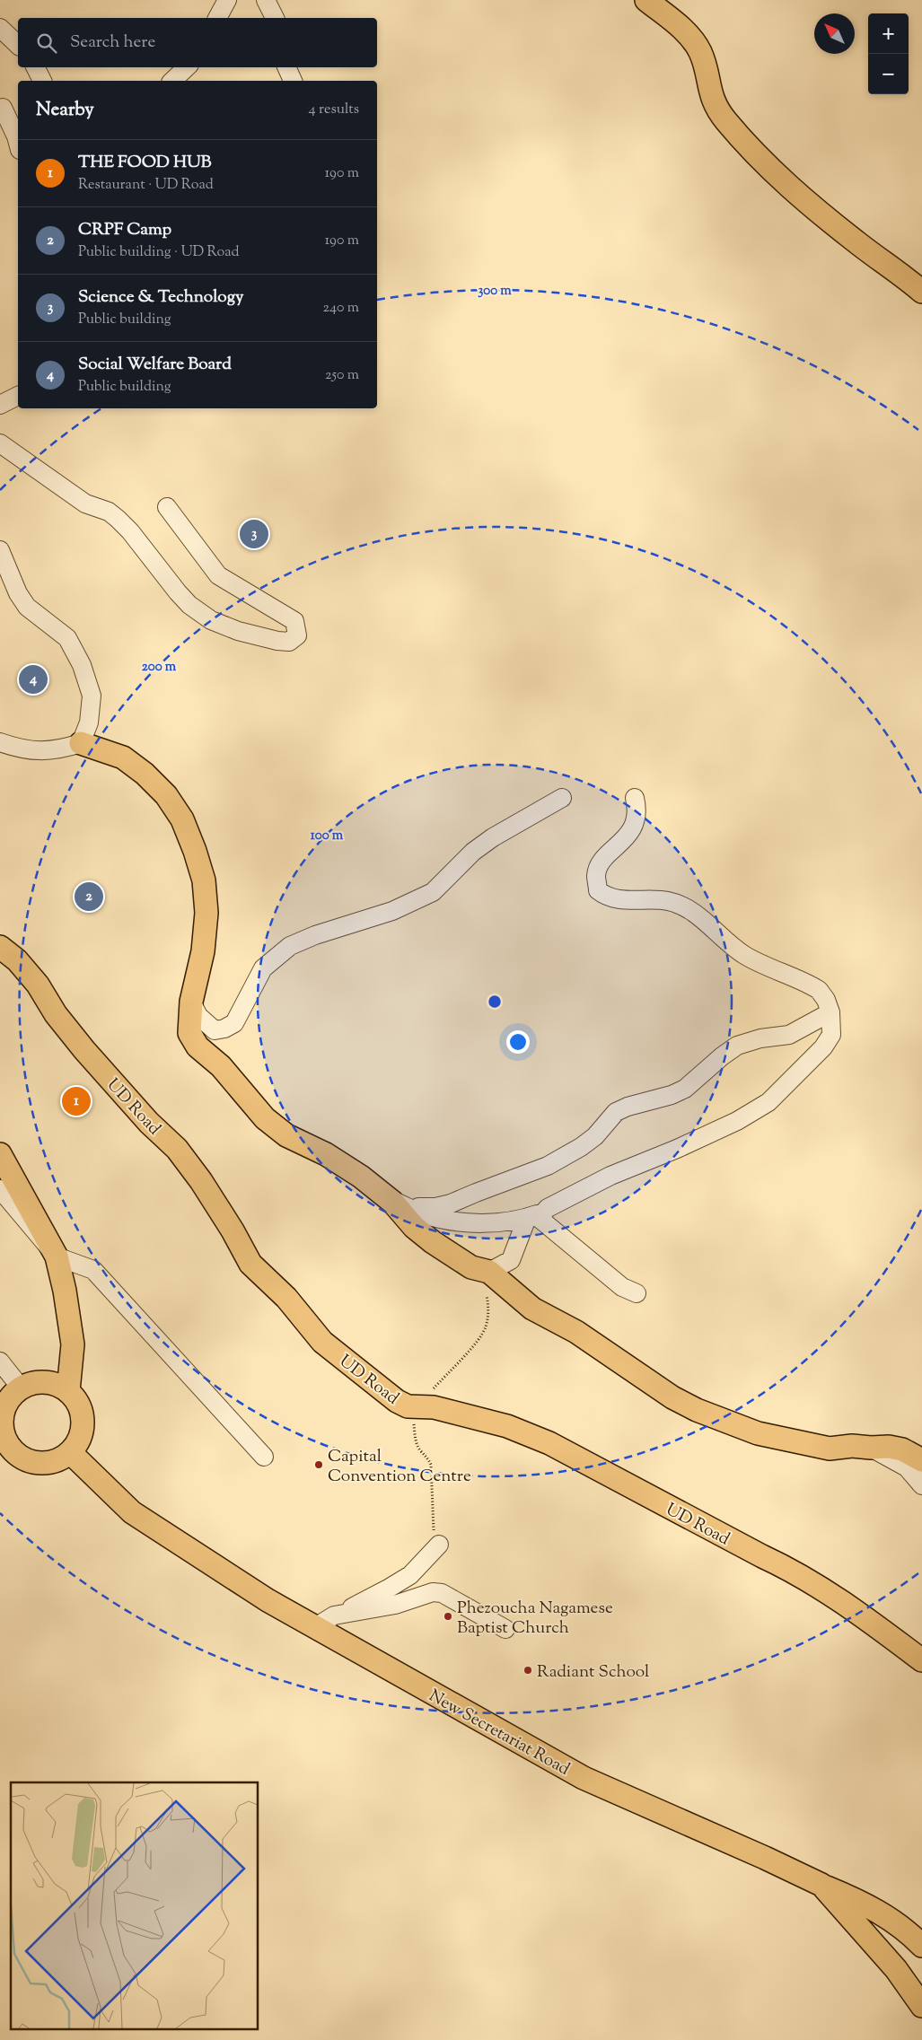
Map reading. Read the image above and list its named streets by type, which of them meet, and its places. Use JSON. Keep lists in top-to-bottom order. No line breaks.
{"streets":{"main road":["UD Road","New Secretariat Road"]},"places":["Capital Convention Centre","Phezoucha Nagamese Baptist Church","Radiant School"],"north":"top left","page":{"map_buttons":["+","−"],"search":"Search here","heading":["Nearby","4 results"],"list":[{"mark":"1","name":"THE FOOD HUB","note":"Restaurant · UD Road","value":"190 m"},{"mark":"2","name":"CRPF Camp","note":"Public building · UD Road","value":"190 m"},{"mark":"3","name":"Science & Technology","note":"Public building","value":"240 m"},{"mark":"4","name":"Social Welfare Board","note":"Public building","value":"250 m"}],"pins":["3","4","2","1"]},"rings":["300 m","200 m","100 m"]}
